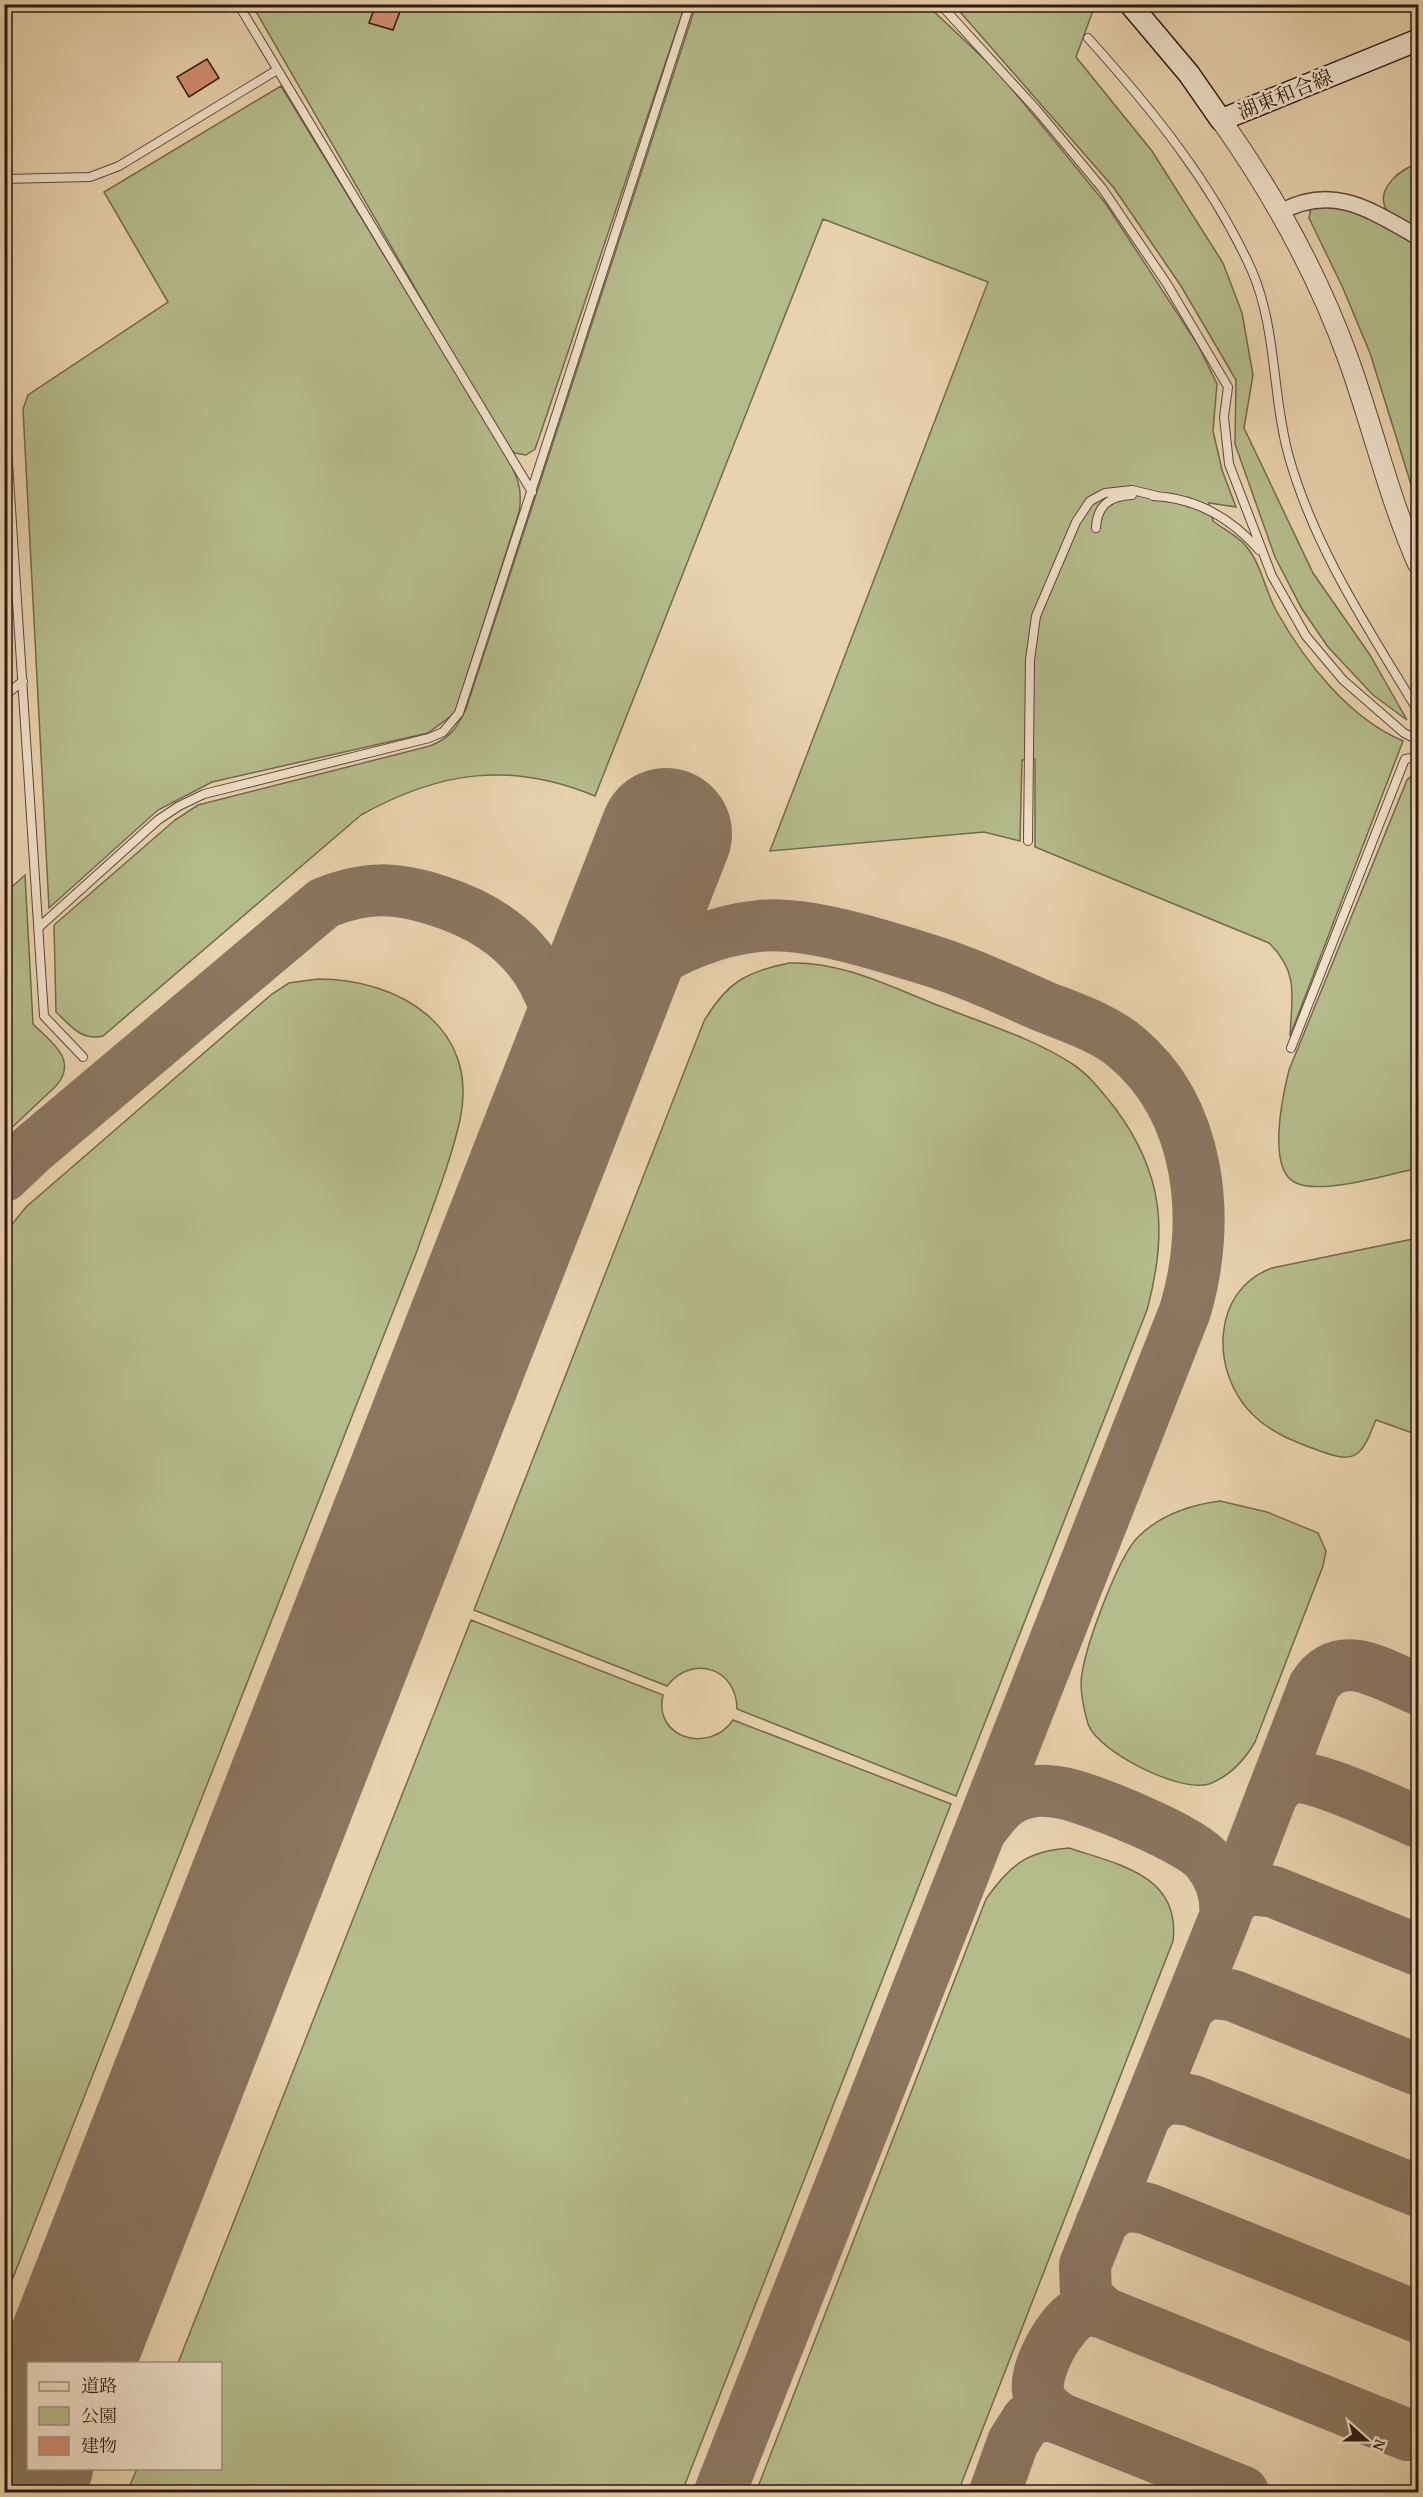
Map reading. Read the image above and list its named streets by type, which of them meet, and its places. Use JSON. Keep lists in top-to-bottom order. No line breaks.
{"streets":{"main road":["湖東和合線"]},"legend":["道路","公園","建物"],"north":"right"}
